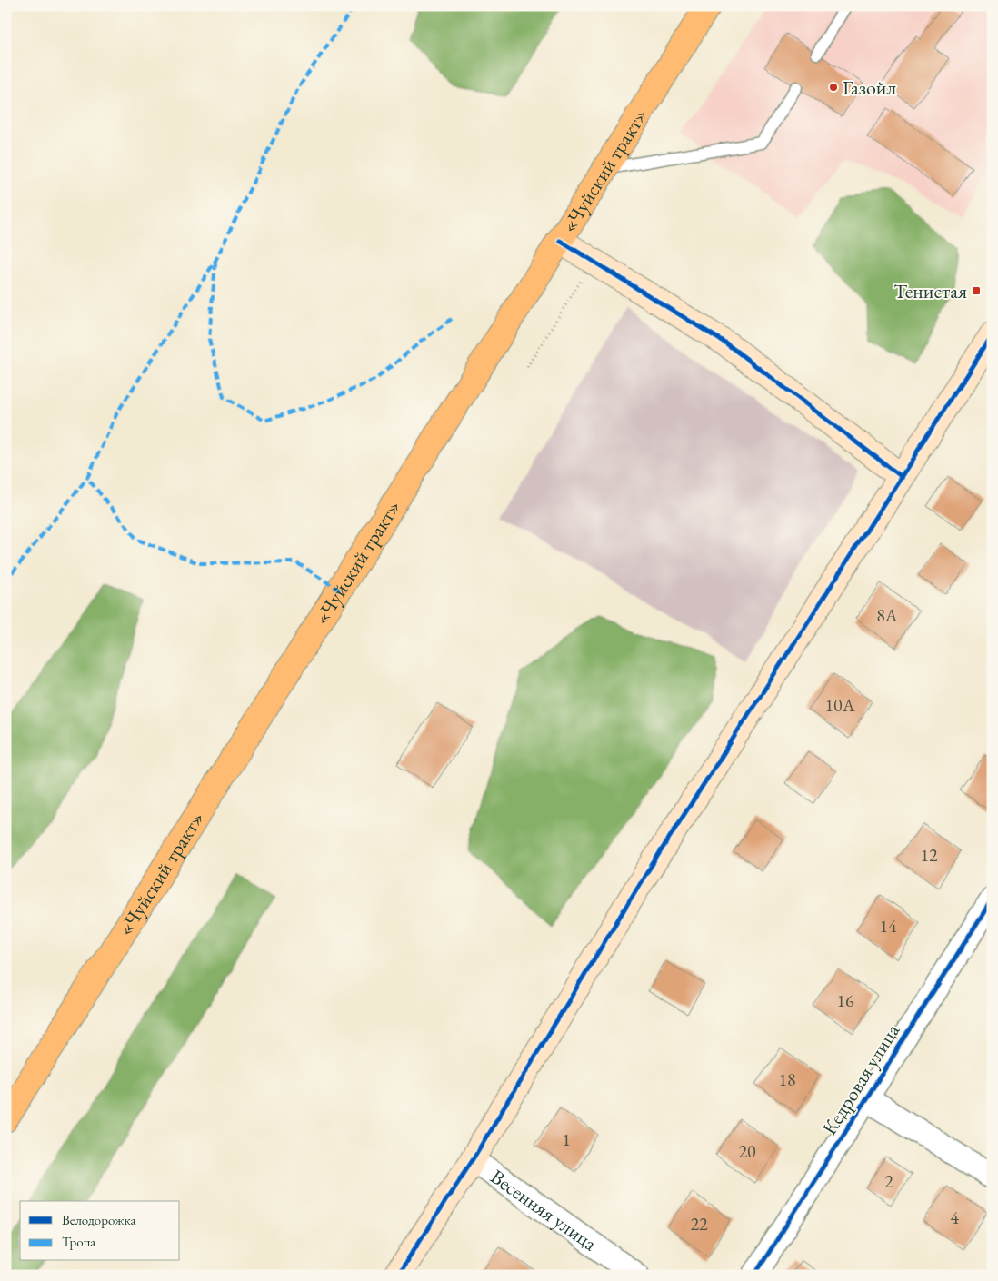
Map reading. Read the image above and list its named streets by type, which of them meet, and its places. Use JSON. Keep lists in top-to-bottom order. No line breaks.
{"streets":{"highway":["«Чуйский тракт»"],"street":["Кедровая улица","Весенняя улица"]},"places":{"other":["Газойл"],"transit":["Тенистая"]},"house_numbers":["8А","10А","12","14","16","18","1","20","2","4","22"],"legend":["Велодорожка","Тропа"]}
